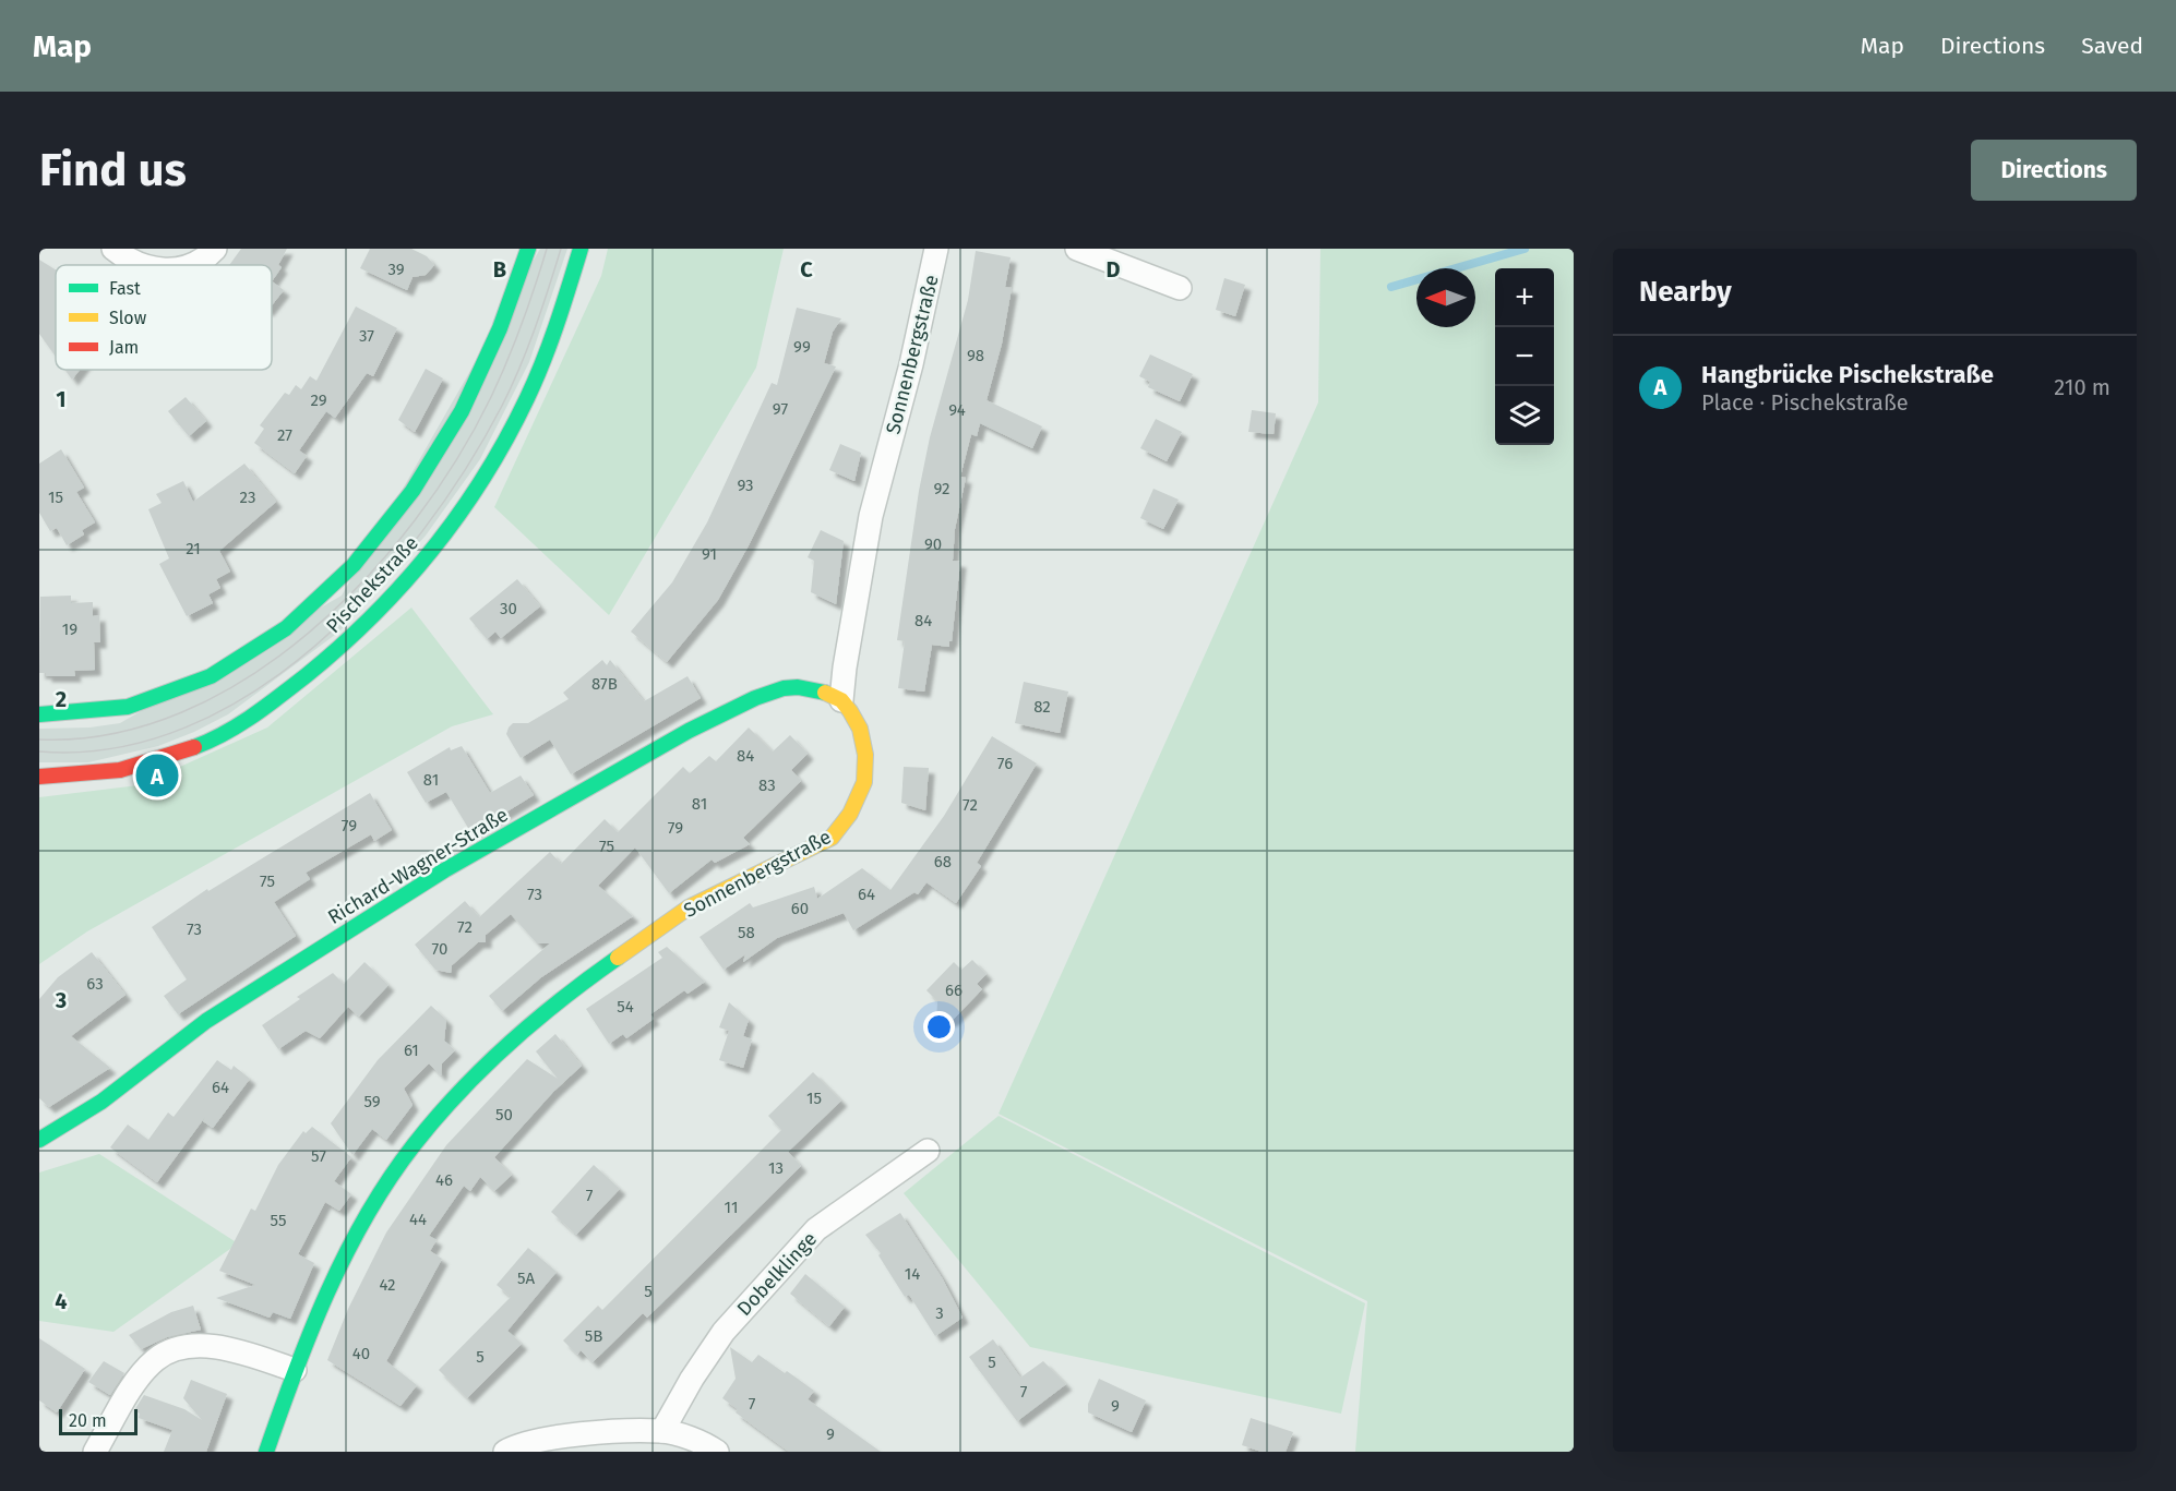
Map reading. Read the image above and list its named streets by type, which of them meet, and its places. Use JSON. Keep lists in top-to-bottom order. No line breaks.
{"streets":{"street":["Sonnenbergstraße","Pischekstraße","Richard-Wagner-Straße","Dobelklinge"]},"crossings":[["Sonnenbergstraße","Richard-Wagner-Straße"]],"house_numbers":["39","37","99","98","29","97","94","27","93","92","15","23","90","21","91","30","84","19","87B","82","84","76","81","83","81","72","79","79","75","68","75","73","64","60","72","73","58","70","63","66","54","61","64","15","59","50","57","13","46","7","11","44","55","14","5A","42","5","3","5B","40","5","5","7","7","9","9"],"legend":["Fast","Slow","Jam"],"scale_bar":"20 m","north":"left","page":{"header":"Map","nav":["Map","Directions","Saved"],"buttons":"Directions","title":"Find us","heading":"Nearby","map_buttons":["+","−"],"list":[{"mark":"A","name":"Hangbrücke Pischekstraße","note":"Place · Pischekstraße","value":"210 m"}],"pins":"A","scale":"20 m"},"grid":{"columns":["B","C","D"],"rows":["1","2","3","4"]}}
